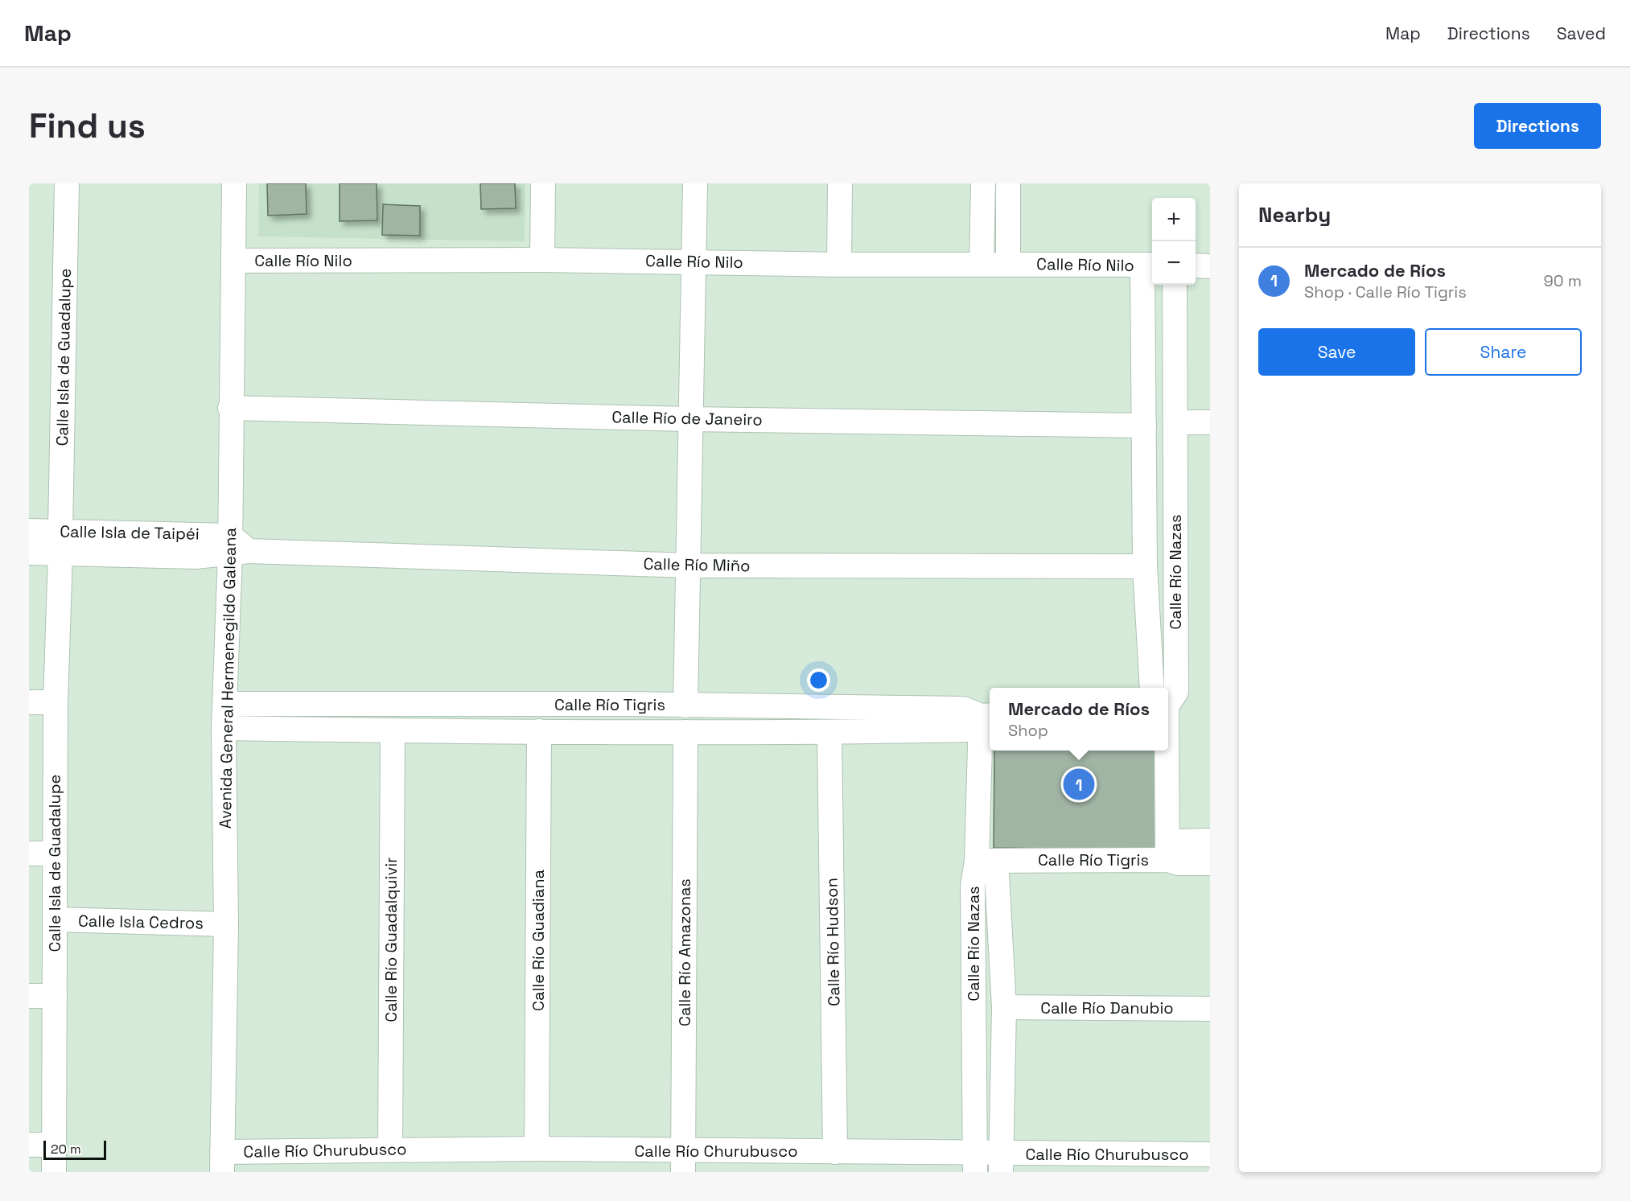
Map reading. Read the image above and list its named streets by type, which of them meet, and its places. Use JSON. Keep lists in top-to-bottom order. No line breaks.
{"streets":{"street":["Calle Río Nilo","Calle Isla de Guadalupe","Calle Río de Janeiro","Calle Isla de Taipéi","Calle Río Miño","Calle Río Nazas","Avenida General Hermenegildo Galeana","Calle Río Tigris","Calle Isla Cedros","Calle Río Guadalquivir","Calle Río Guadiana","Calle Río Hudson","Calle Río Amazonas","Calle Río Danubio","Calle Río Churubusco"]},"crossings":[["Calle Río Nilo","Calle Río Nazas"],["Calle Río Nilo","Avenida General Hermenegildo Galeana"],["Calle Isla de Guadalupe","Calle Isla de Taipéi"],["Calle Isla de Guadalupe","Calle Isla Cedros"],["Calle Río de Janeiro","Calle Río Nazas"],["Calle Río de Janeiro","Avenida General Hermenegildo Galeana"],["Calle Isla de Taipéi","Calle Río Miño"],["Calle Isla de Taipéi","Avenida General Hermenegildo Galeana"],["Calle Río Miño","Calle Río Nazas"],["Calle Río Miño","Avenida General Hermenegildo Galeana"],["Calle Río Nazas","Calle Río Tigris"],["Calle Río Nazas","Calle Río Danubio"],["Calle Río Nazas","Calle Río Churubusco"],["Avenida General Hermenegildo Galeana","Calle Río Tigris"],["Avenida General Hermenegildo Galeana","Calle Isla Cedros"],["Avenida General Hermenegildo Galeana","Calle Río Churubusco"],["Calle Río Tigris","Calle Río Guadalquivir"],["Calle Río Tigris","Calle Río Guadiana"],["Calle Río Tigris","Calle Río Hudson"],["Calle Río Tigris","Calle Río Amazonas"],["Calle Río Guadalquivir","Calle Río Churubusco"],["Calle Río Guadiana","Calle Río Churubusco"],["Calle Río Hudson","Calle Río Churubusco"],["Calle Río Amazonas","Calle Río Churubusco"]],"scale_bar":"20 m","page":{"header":"Map","nav":["Map","Directions","Saved"],"buttons":["Directions",["Save","Share"]],"title":"Find us","heading":"Nearby","map_buttons":["+","−"],"list":[{"mark":"1","name":"Mercado de Ríos","note":"Shop · Calle Río Tigris","value":"90 m"}],"popup":["Mercado de Ríos","Shop"],"pins":"1","scale":"20 m"}}
